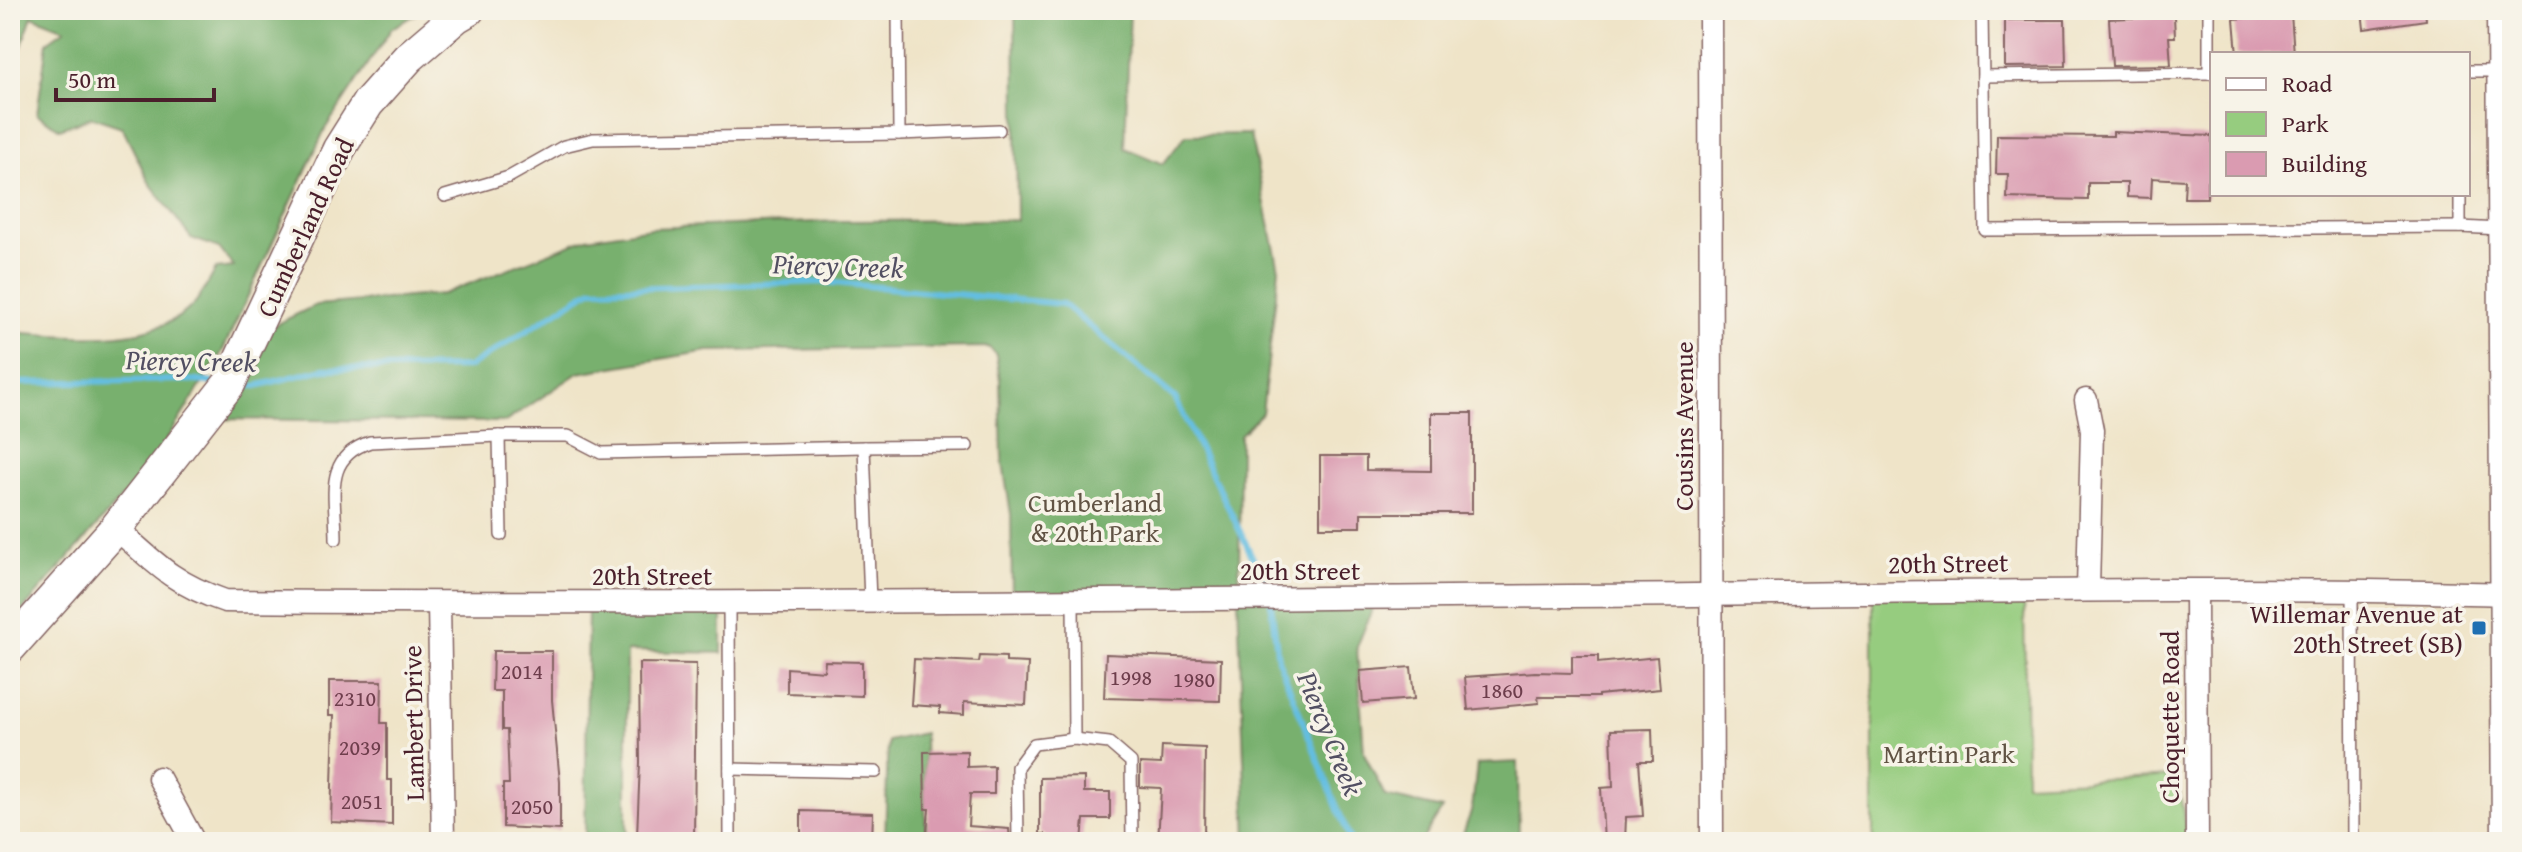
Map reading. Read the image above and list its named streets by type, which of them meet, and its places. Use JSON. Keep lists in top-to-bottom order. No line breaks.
{"streets":{"street":["Cumberland Road","Cousins Avenue","20th Street","Choquette Road","Lambert Drive"]},"crossings":[["Cumberland Road","20th Street"],["Cousins Avenue","20th Street"],["20th Street","Choquette Road"],["20th Street","Lambert Drive"]],"water":["Piercy Creek"],"parks":["Cumberland & 20th Park","Martin Park"],"places":{"transit":["Willemar Avenue at 20th Street (SB)"]},"house_numbers":["2014","1998","1980","1860","2310","2039","2051","2050"],"legend":["Road","Park","Building"],"scale_bar":"50 m"}
